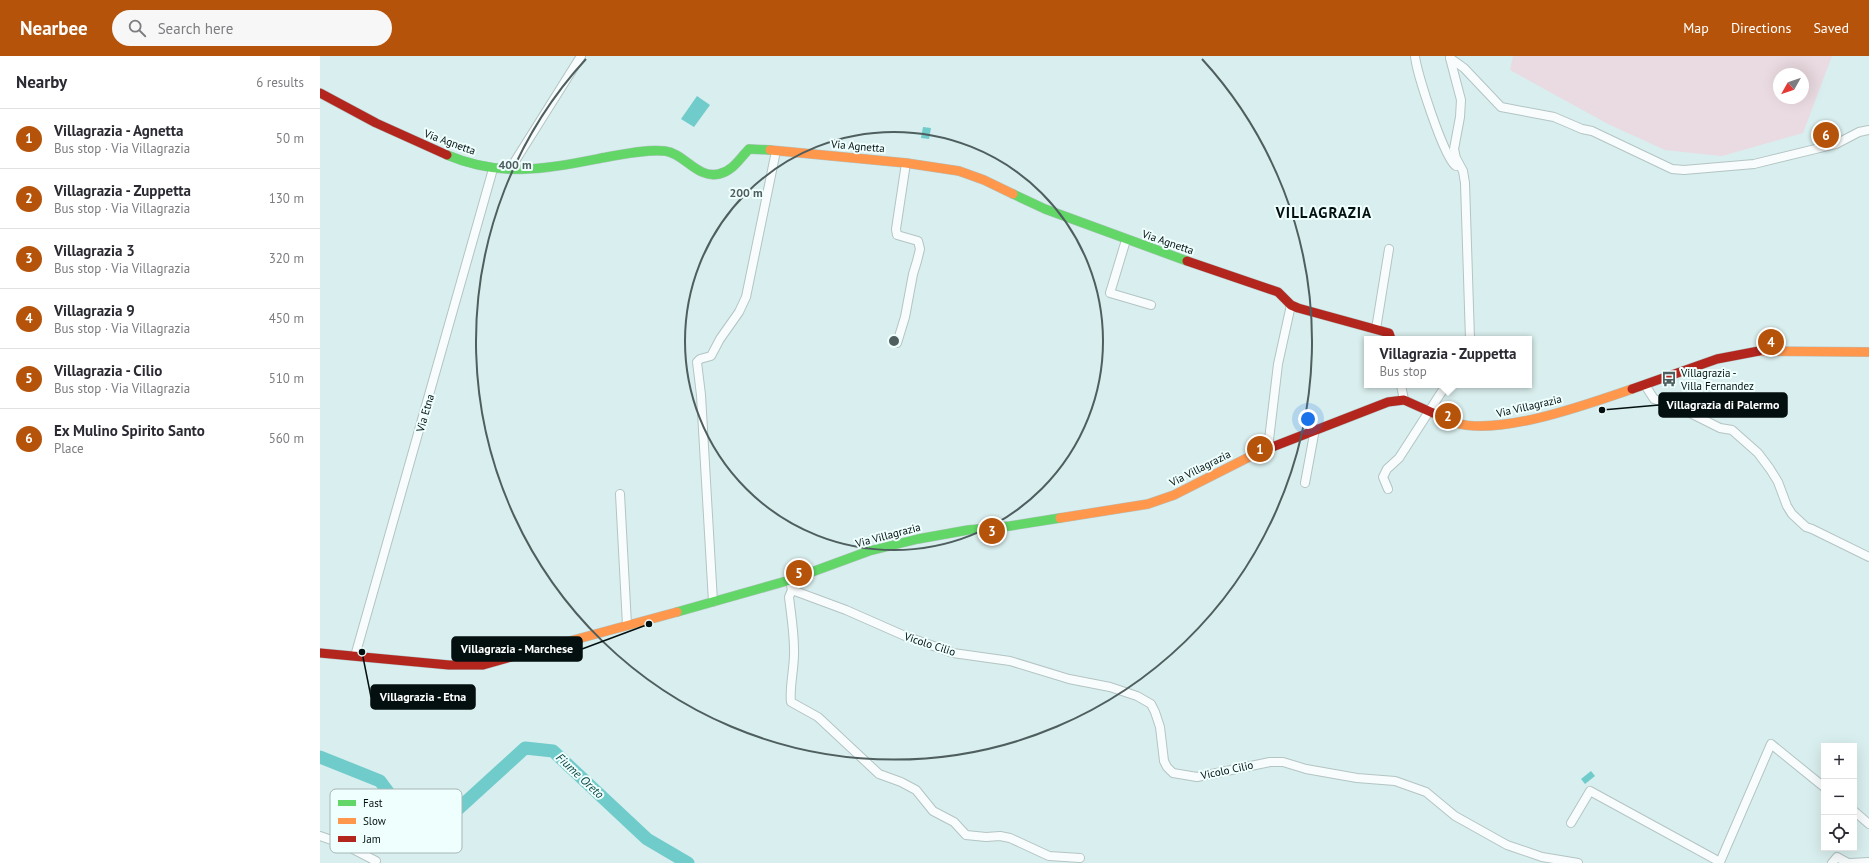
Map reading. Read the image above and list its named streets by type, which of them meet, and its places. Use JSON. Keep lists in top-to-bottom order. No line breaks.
{"streets":{"street":["Via Agnetta","Via Villagrazia","Via Etna","Vicolo Cilio"]},"crossings":[["Via Agnetta","Via Etna"],["Via Villagrazia","Via Etna"]],"districts":["VILLAGRAZIA"],"water":["Fiume Oreto"],"places":{"bus stop":["Villagrazia - Villa Fernandez"],"other":["Villagrazia di Palermo","Villagrazia - Marchese","Villagrazia - Etna"]},"legend":["Fast","Slow","Jam"],"north":"bottom left","page":{"header":"Nearbee","search":"Search here","nav":["Map","Directions","Saved"],"heading":["Nearby","6 results"],"list":[{"mark":"1","name":"Villagrazia - Agnetta","note":"Bus stop · Via Villagrazia","value":"50 m"},{"mark":"2","name":"Villagrazia - Zuppetta","note":"Bus stop · Via Villagrazia","value":"130 m"},{"mark":"3","name":"Villagrazia 3","note":"Bus stop · Via Villagrazia","value":"320 m"},{"mark":"4","name":"Villagrazia 9","note":"Bus stop · Via Villagrazia","value":"450 m"},{"mark":"5","name":"Villagrazia - Cilio","note":"Bus stop · Via Villagrazia","value":"510 m"},{"mark":"6","name":"Ex Mulino Spirito Santo","note":"Place","value":"560 m"}],"pins":["6","4","2","1","3","5"],"popup":["Villagrazia - Zuppetta","Bus stop"],"map_buttons":["+","−"]},"rings":["400 m","200 m"]}
